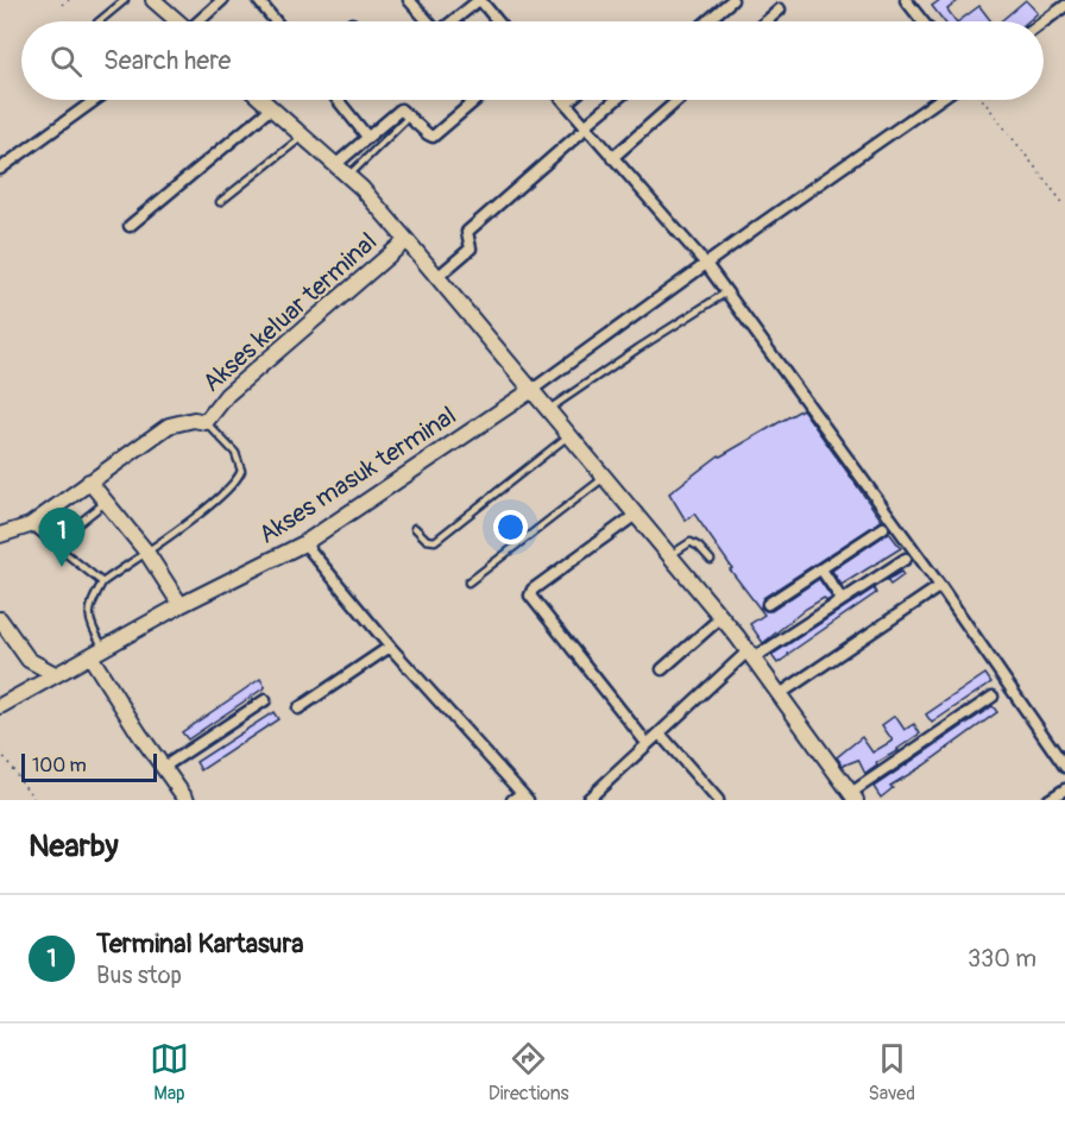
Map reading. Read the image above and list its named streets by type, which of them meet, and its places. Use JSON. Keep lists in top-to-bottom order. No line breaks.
{"streets":{"street":["Akses keluar terminal","Akses masuk terminal"]},"scale_bar":"100 m","page":{"search":"Search here","pins":"1","scale":"100 m","heading":"Nearby","list":[{"mark":"1","name":"Terminal Kartasura","note":"Bus stop","value":"330 m"}],"nav":["Map","Directions","Saved"]}}
